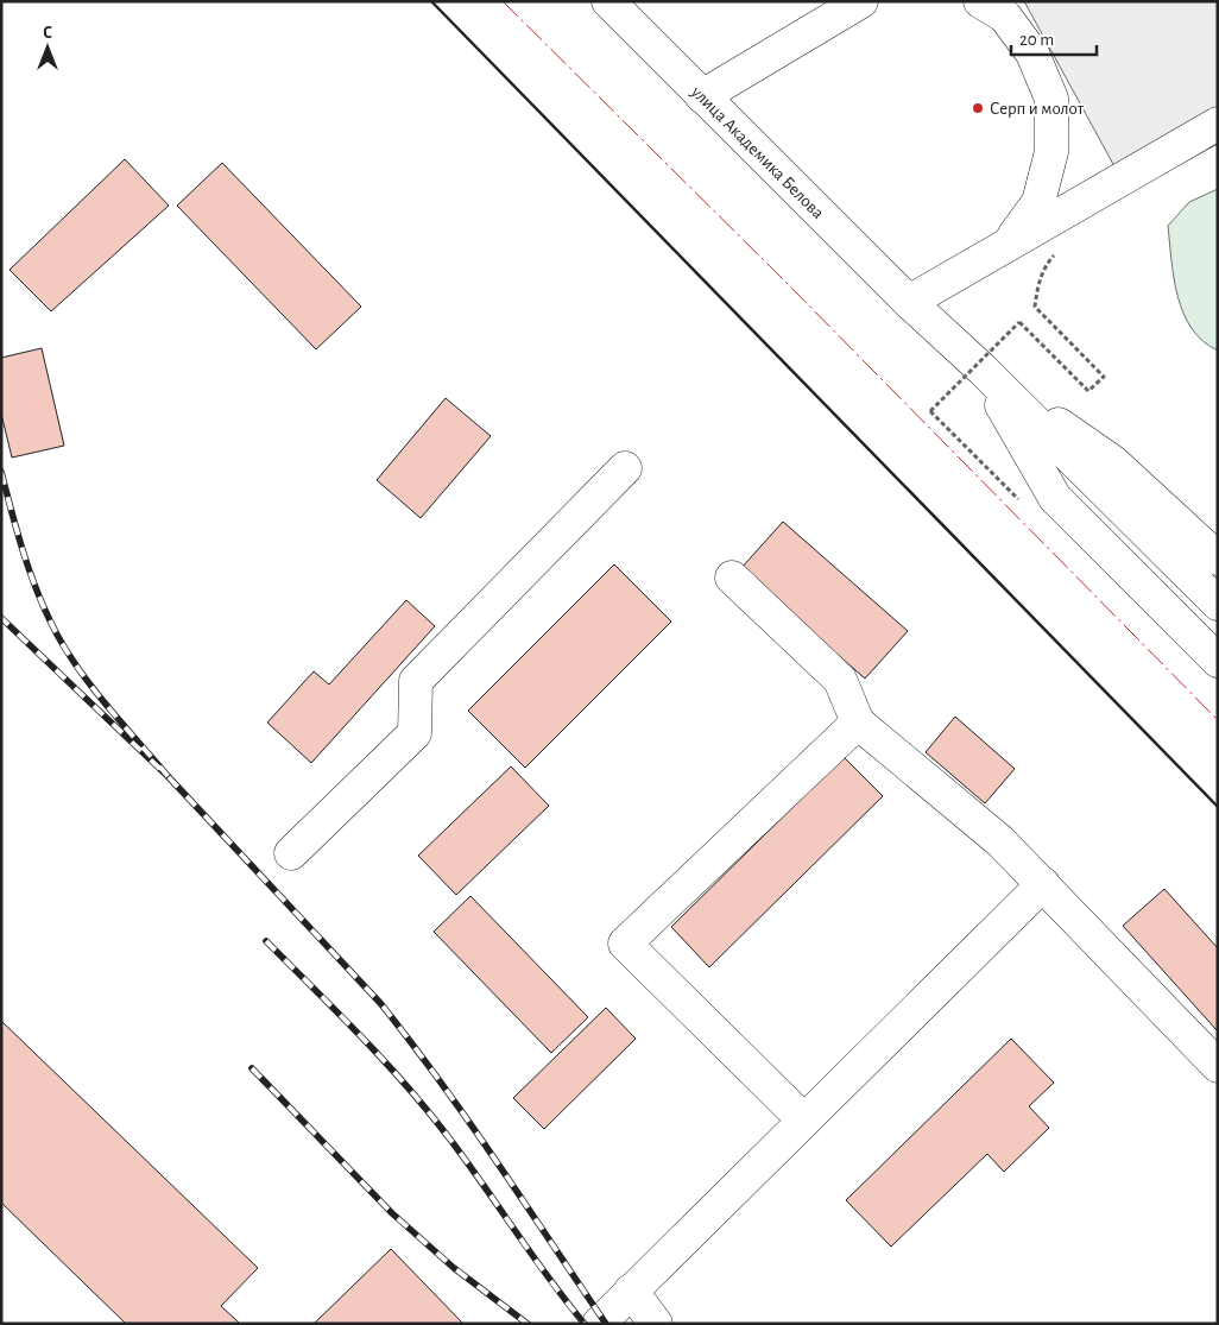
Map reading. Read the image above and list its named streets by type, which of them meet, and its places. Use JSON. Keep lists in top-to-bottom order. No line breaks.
{"streets":{"main road":["улица Академика Белова"]},"places":["Серп и молот"],"scale_bar":"20 m","north":"top"}
